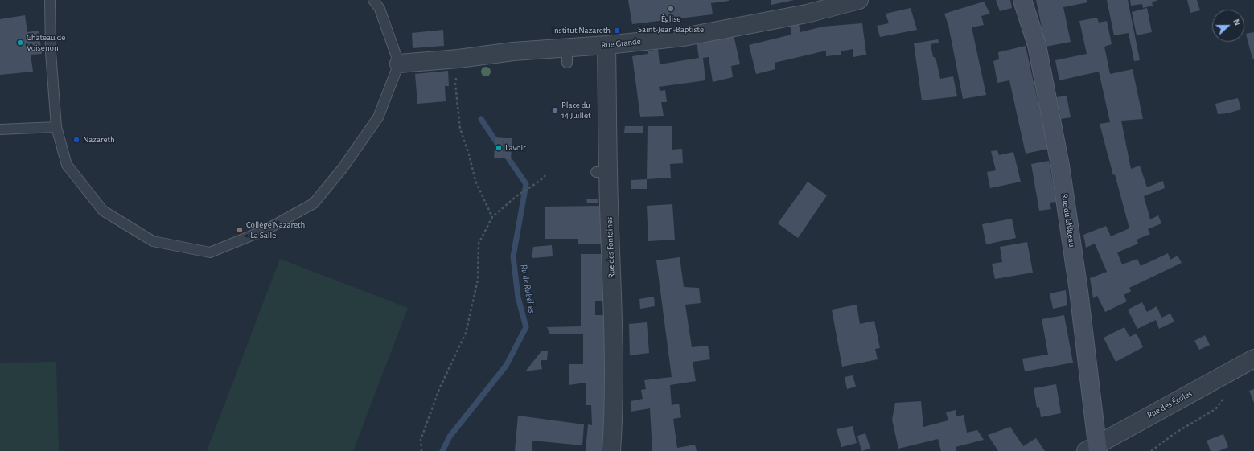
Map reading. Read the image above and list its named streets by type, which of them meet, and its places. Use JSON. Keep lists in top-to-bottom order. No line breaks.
{"streets":{"main road":["Rue du Château"],"street":["Rue Grande","Rue des Fontaines","Rue des Écoles"]},"crossings":[["Rue Grande","Rue des Fontaines"],["Rue du Château","Rue des Écoles"]],"water":["Ru de Rubelles"],"places":["Église Saint-Jean-Baptiste","Institut Nazareth","Château de Voisenon","Place du 14 Juillet","Nazareth","Lavoir","Collège Nazareth - La Salle"],"north":"right"}
